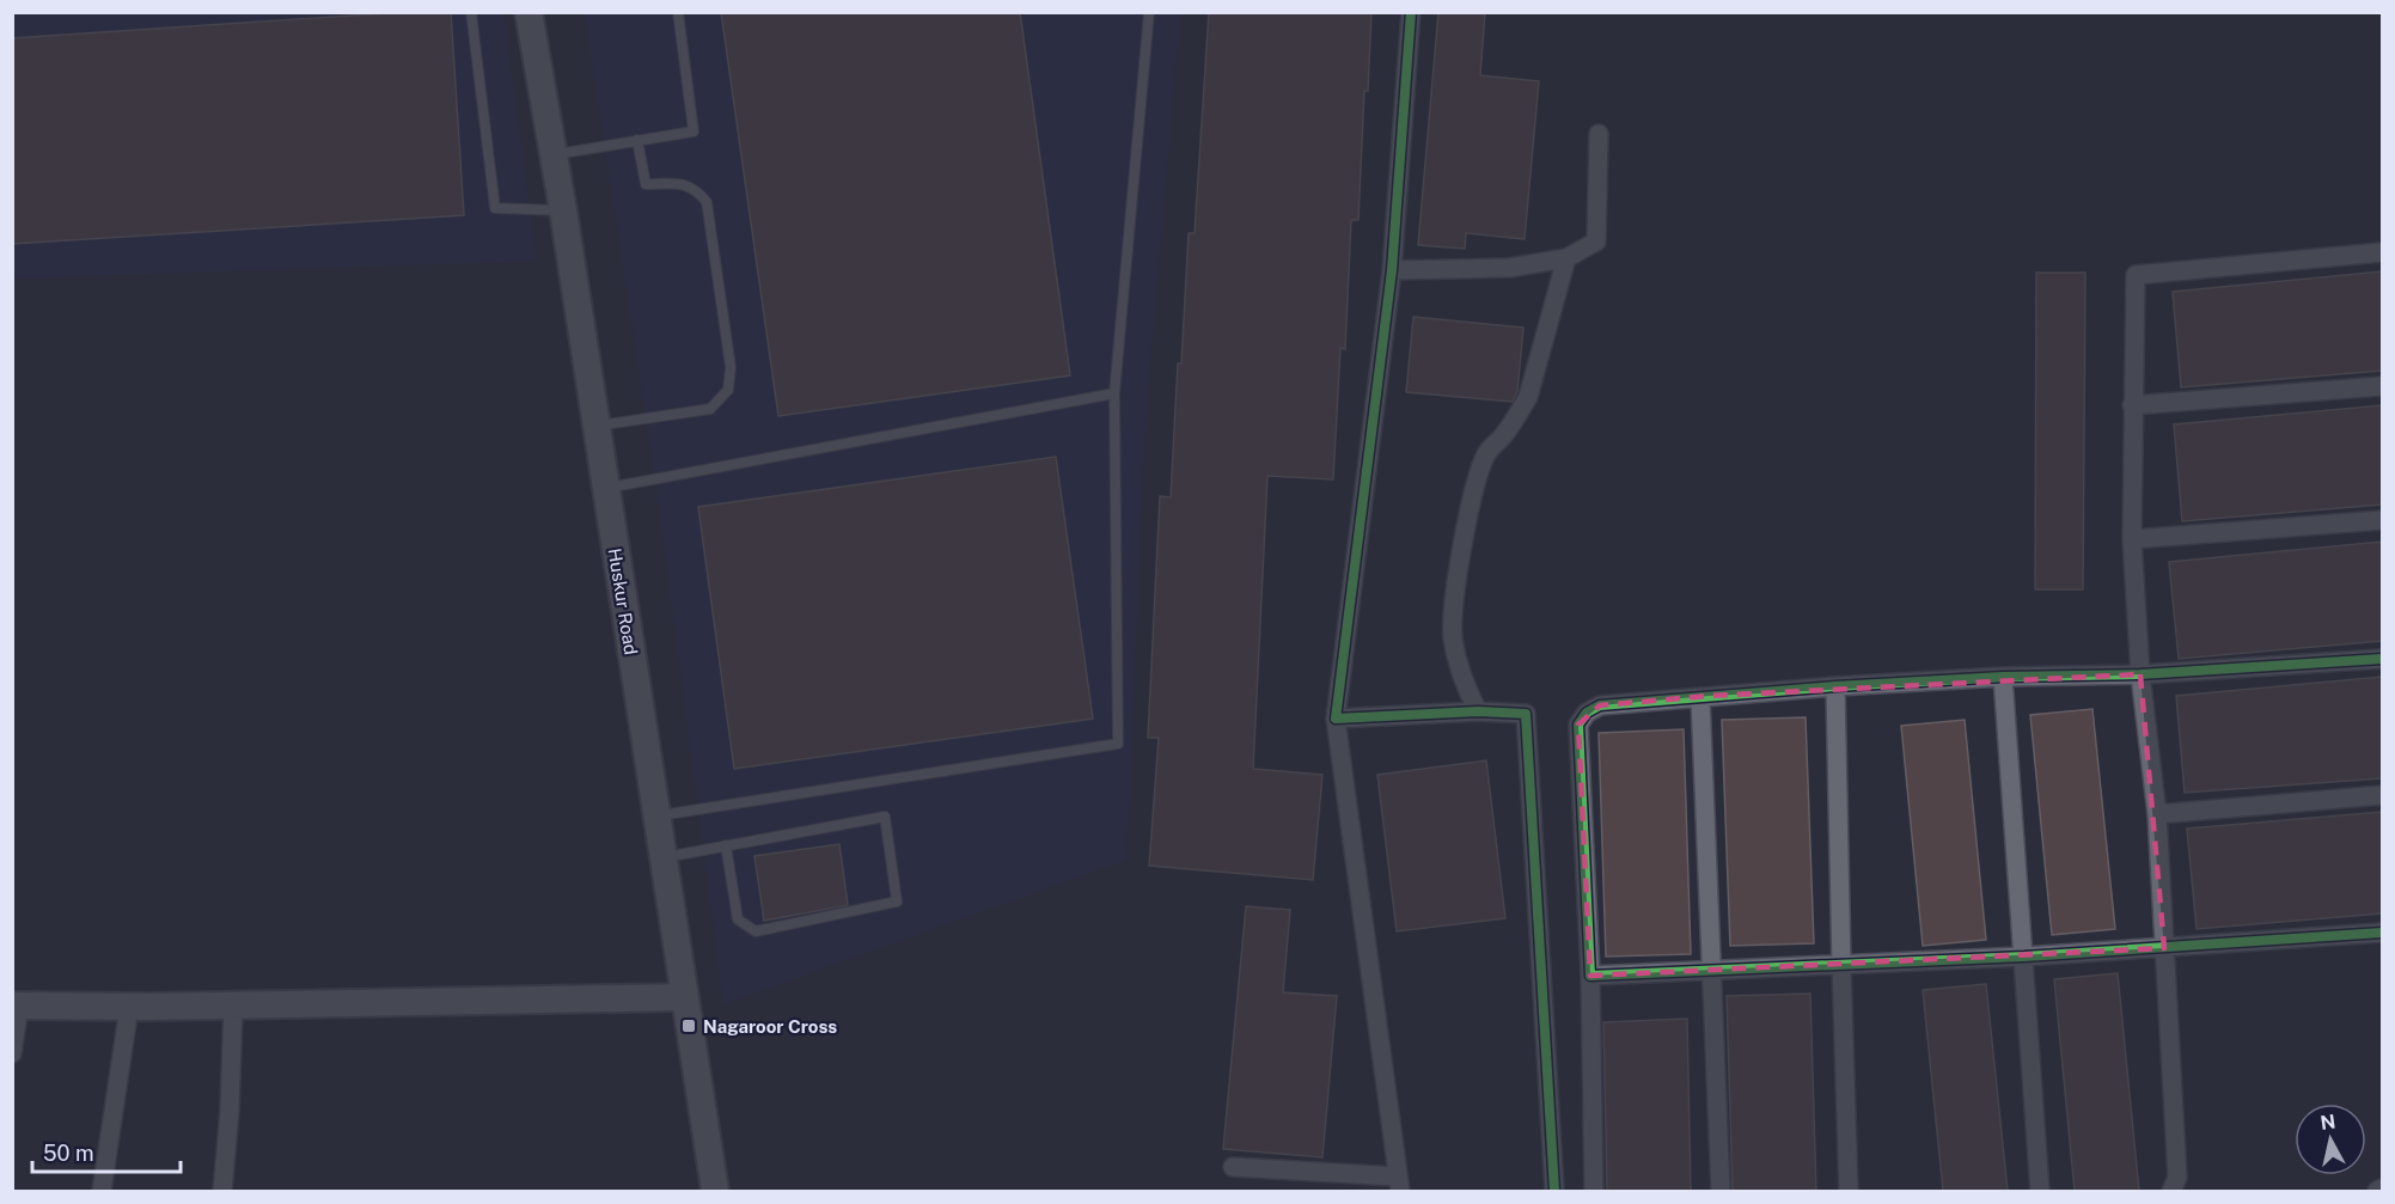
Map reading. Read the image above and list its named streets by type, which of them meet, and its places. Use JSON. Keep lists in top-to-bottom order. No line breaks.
{"streets":{"street":["Huskur Road"]},"places":{"transit":["Nagaroor Cross"]},"scale_bar":"50 m","north":"top"}
